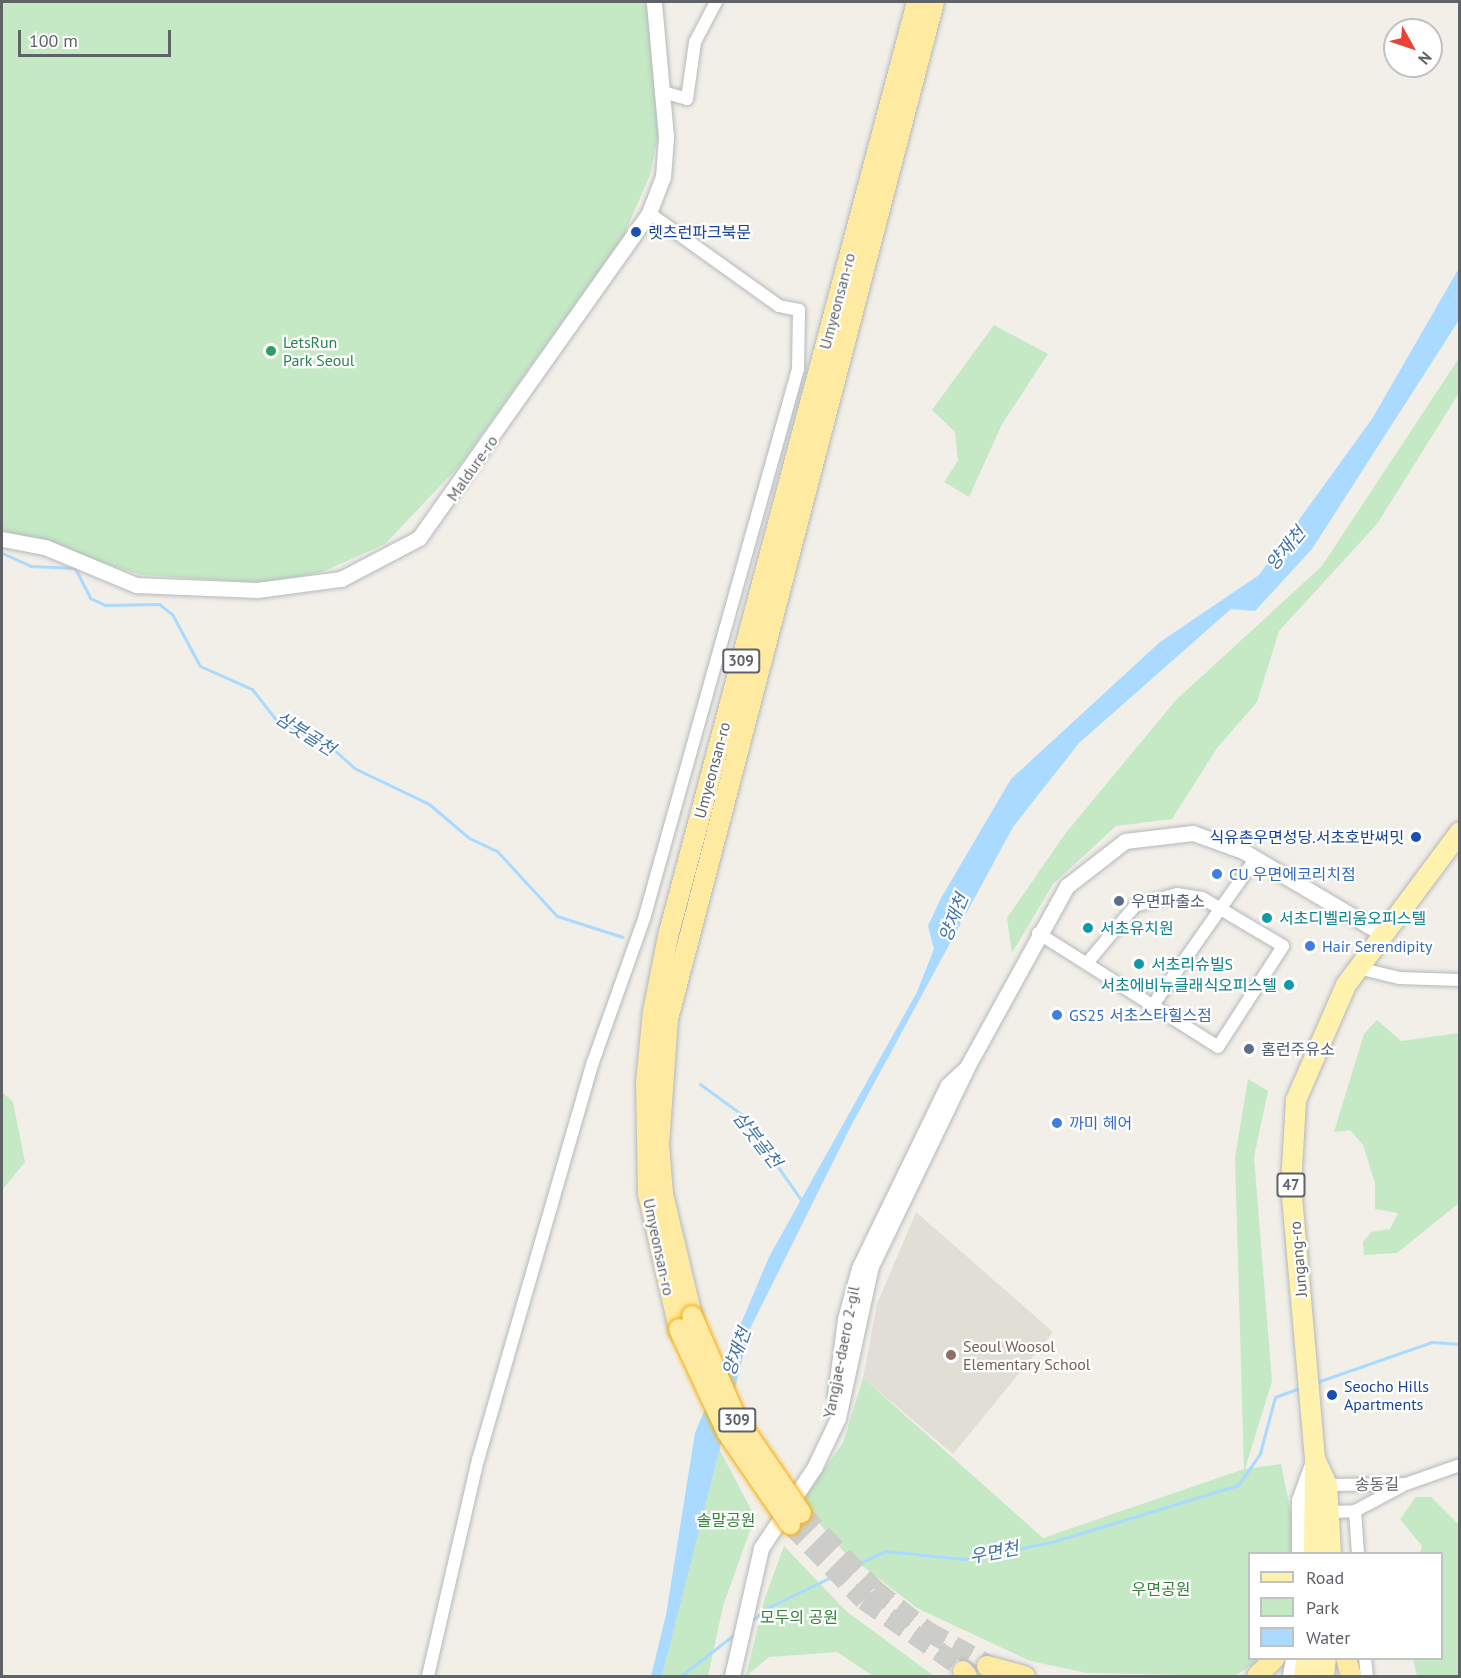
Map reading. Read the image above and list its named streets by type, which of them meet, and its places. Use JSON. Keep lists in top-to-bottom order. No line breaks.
{"streets":{"highway":["Umyeonsan-ro","309"],"main road":["47","Jungang-ro"],"street":["Maldure-ro","Yangjae-daero 2-gil","송동길"]},"crossings":[["47","Jungang-ro"],["47","송동길"],["Jungang-ro","Yangjae-daero 2-gil"]],"water":["양재천","삼붓골천","우면천"],"parks":["솔말공원","우면공원","모두의 공원"],"places":["렛츠런파크북문","LetsRun Park Seoul","식유촌우면성당.서초호반써밋","CU 우면에코리치점","우면파출소","서초디벨리움오피스텔","서초유치원","Hair Serendipity","서초리슈빌S","서초에비뉴클래식오피스텔","GS25 서초스타힐스점","홈런주유소","까미 헤어","Seoul Woosol Elementary School","Seocho Hills Apartments"],"legend":["Road","Park","Water"],"scale_bar":"100 m","north":"bottom right"}
